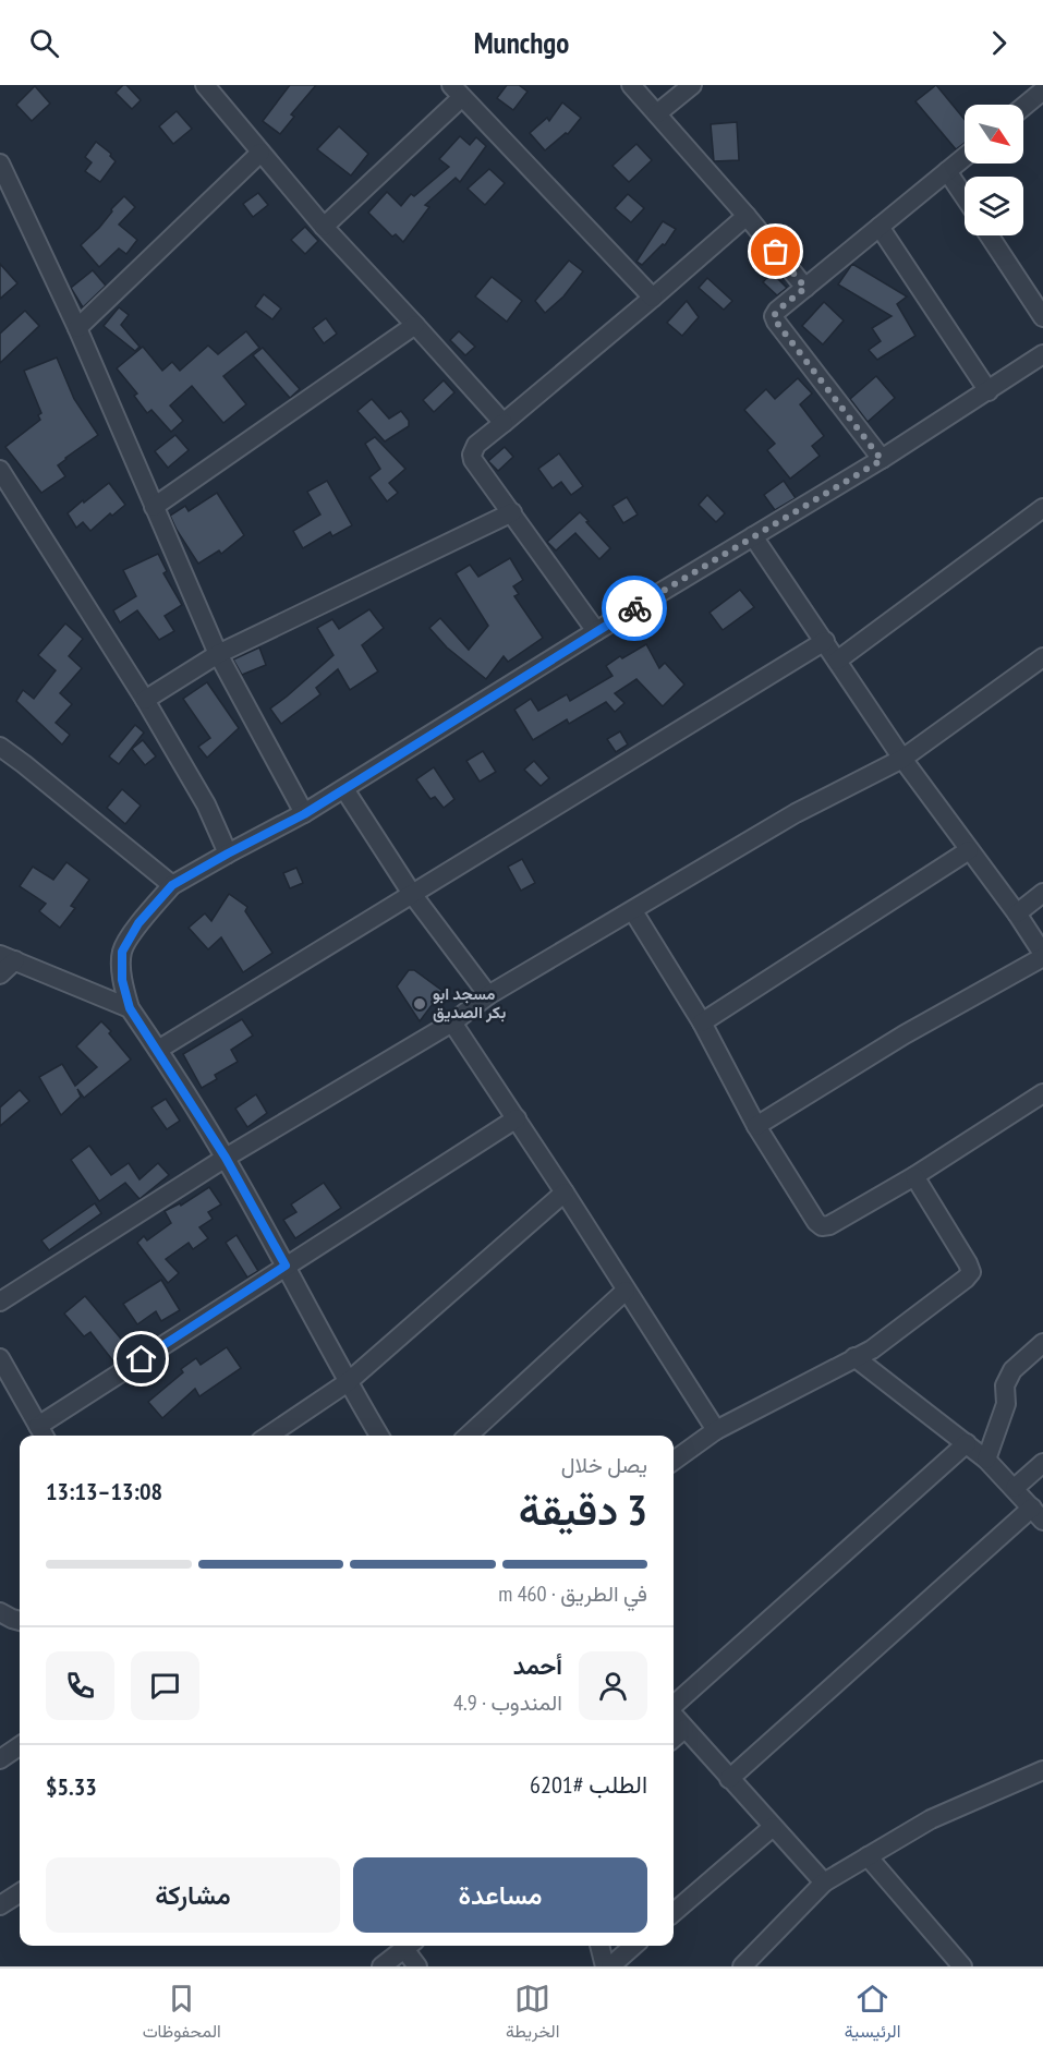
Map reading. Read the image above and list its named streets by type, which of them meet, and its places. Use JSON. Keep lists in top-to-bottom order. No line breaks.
{"places":["مسجد ابو بكر الصديق"],"north":"bottom right","page":{"header":"Munchgo","heading":["3 دقيقة","يصل خلال","13:08–13:13"],"panel":["أحمد","المندوب · 4.9","الطلب #6201","$5.33"],"bar":"في الطريق · 460 m","buttons":["مساعدة","مشاركة"],"tabs":["الرئيسية","الخريطة","المحفوظات"]}}
